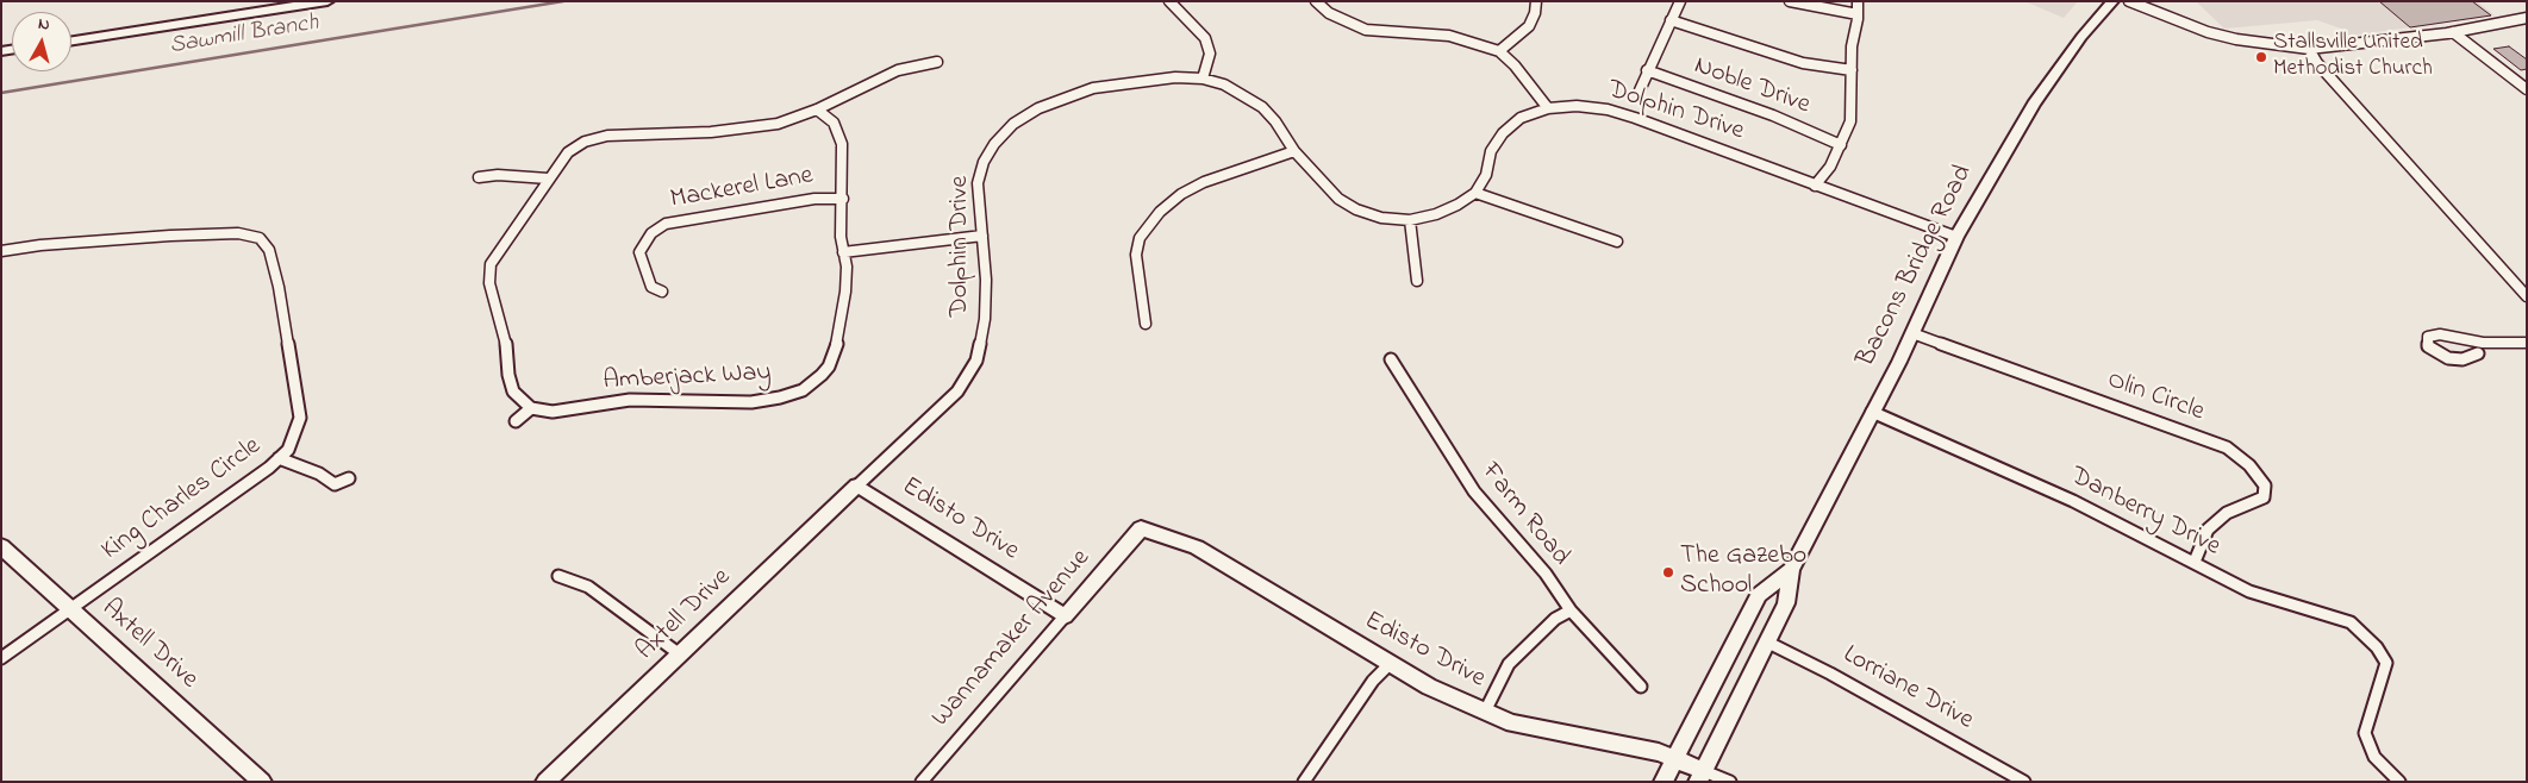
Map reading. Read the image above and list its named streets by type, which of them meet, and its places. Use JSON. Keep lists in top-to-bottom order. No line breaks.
{"streets":{"street":["Noble Drive","Dolphin Drive","Mackerel Lane","Bacons Bridge Road","Amberjack Way","Olin Circle","King Charles Circle","Danberry Drive","Farm Road","Edisto Drive","Axtell Drive","Wannamaker Avenue","Lorriane Drive"]},"crossings":[["Dolphin Drive","Bacons Bridge Road"],["Dolphin Drive","Edisto Drive"],["Dolphin Drive","Axtell Drive"],["Mackerel Lane","Amberjack Way"],["Bacons Bridge Road","Olin Circle"],["Bacons Bridge Road","Danberry Drive"],["Bacons Bridge Road","Edisto Drive"],["Bacons Bridge Road","Lorriane Drive"],["Olin Circle","Danberry Drive"],["King Charles Circle","Axtell Drive"],["Edisto Drive","Axtell Drive"],["Edisto Drive","Wannamaker Avenue"]],"water":["Sawmill Branch"],"places":["Stallsville United Methodist Church","The Gazebo School"],"north":"top"}
